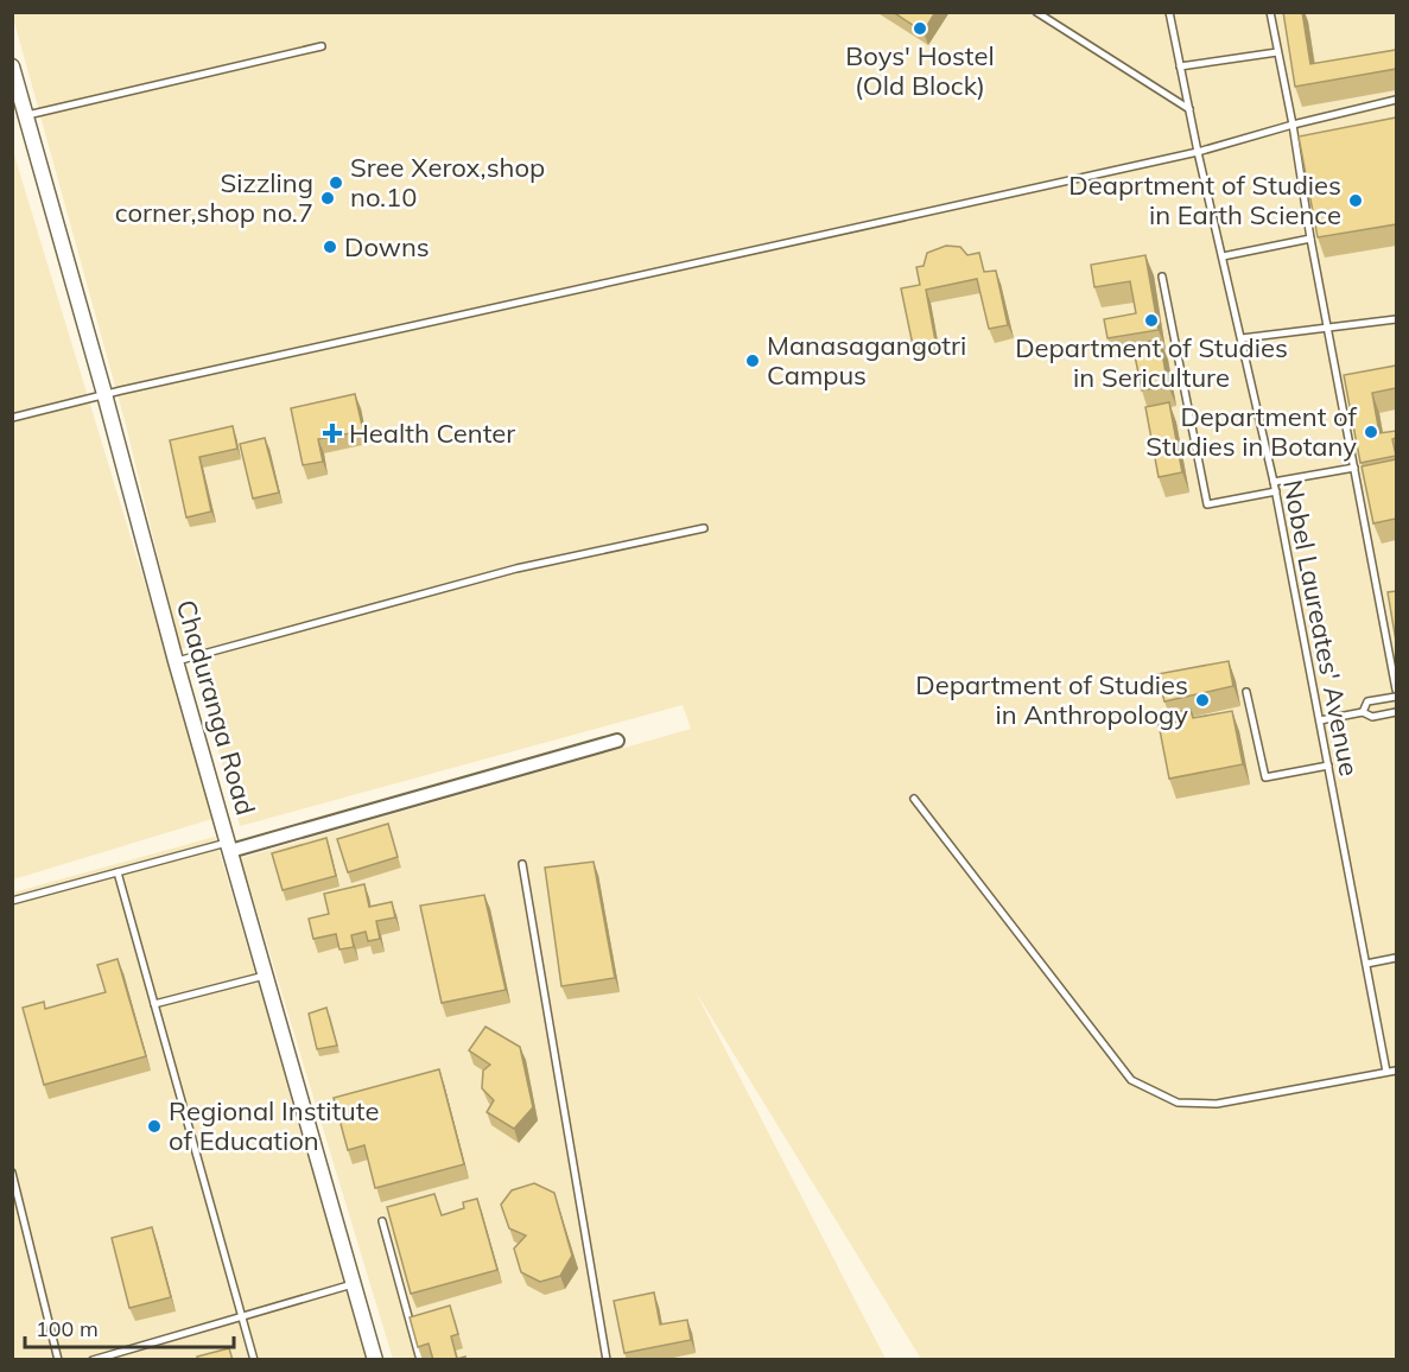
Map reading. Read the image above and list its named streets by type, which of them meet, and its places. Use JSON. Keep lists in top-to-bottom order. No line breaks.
{"streets":{"street":["Chaduranga Road"],"lane":["Nobel Laureates' Avenue"]},"places":{"other":["Boys' Hostel (Old Block)","Sree Xerox,shop no.10","Sizzling corner,shop no.7","Deaprtment of Studies in Earth Science","Downs","Department of Studies in Sericulture","Manasagangotri Campus","Department of Studies in Botany","Department of Studies in Anthropology","Regional Institute of Education"],"health":["Health Center"]},"scale_bar":"100 m"}
